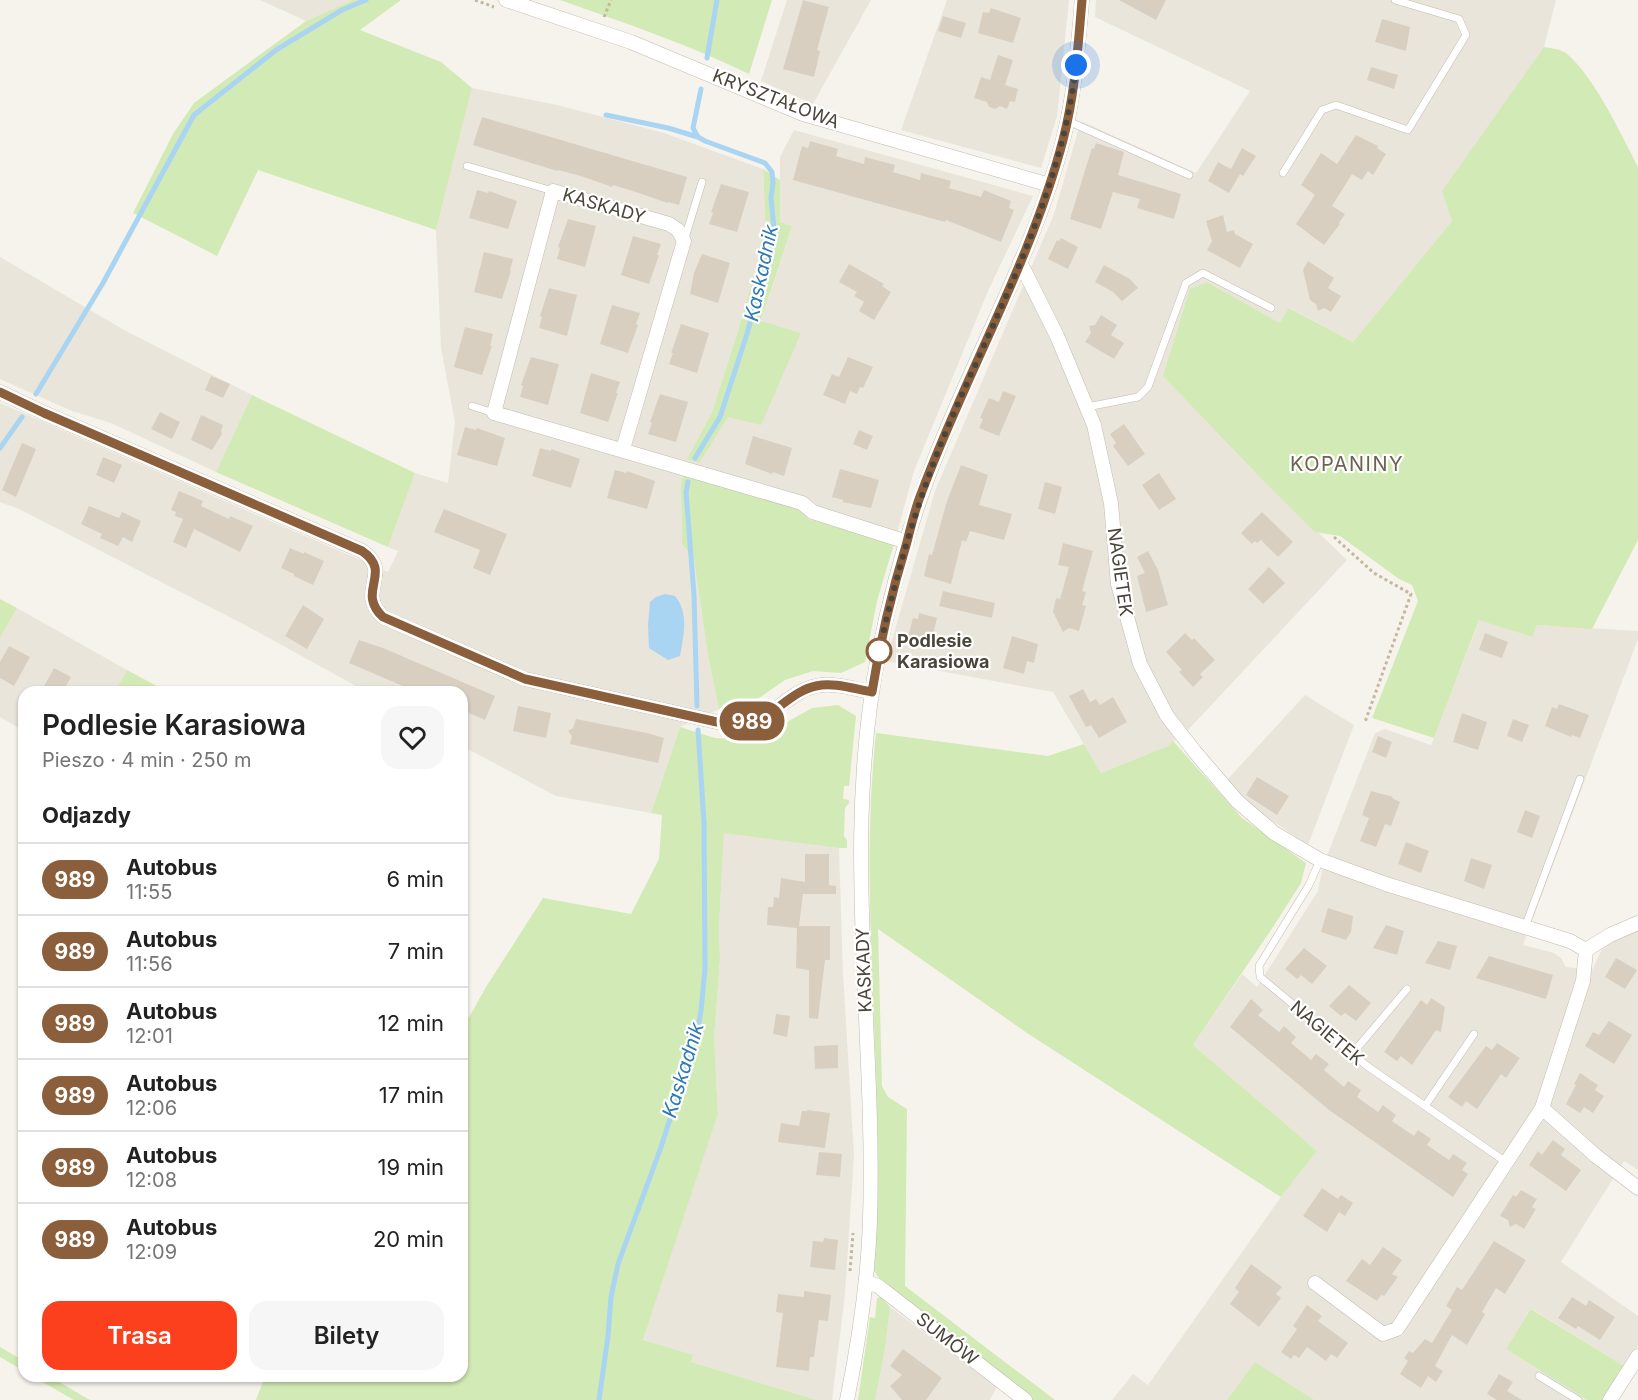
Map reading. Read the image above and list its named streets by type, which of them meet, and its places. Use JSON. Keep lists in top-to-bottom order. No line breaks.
{"streets":{"street":["KRYSZTAŁOWA","KASKADY","NAGIETEK","SUMÓW"]},"crossings":[["KRYSZTAŁOWA","KASKADY"],["KASKADY","NAGIETEK"],["KASKADY","SUMÓW"]],"districts":["KOPANINY"],"water":["Kaskadnik"],"places":["Podlesie Karasiowa"],"lines":["bus line 989"],"page":{"on_map":"989","heading":[["Podlesie Karasiowa","Pieszo · 4 min · 250 m"],"Odjazdy"],"list":[{"mark":"989","name":"Autobus","note":"11:55","value":"6 min"},{"mark":"989","name":"Autobus","note":"11:56","value":"7 min"},{"mark":"989","name":"Autobus","note":"12:01","value":"12 min"},{"mark":"989","name":"Autobus","note":"12:06","value":"17 min"},{"mark":"989","name":"Autobus","note":"12:08","value":"19 min"},{"mark":"989","name":"Autobus","note":"12:09","value":"20 min"}],"buttons":["Trasa","Bilety"]}}
